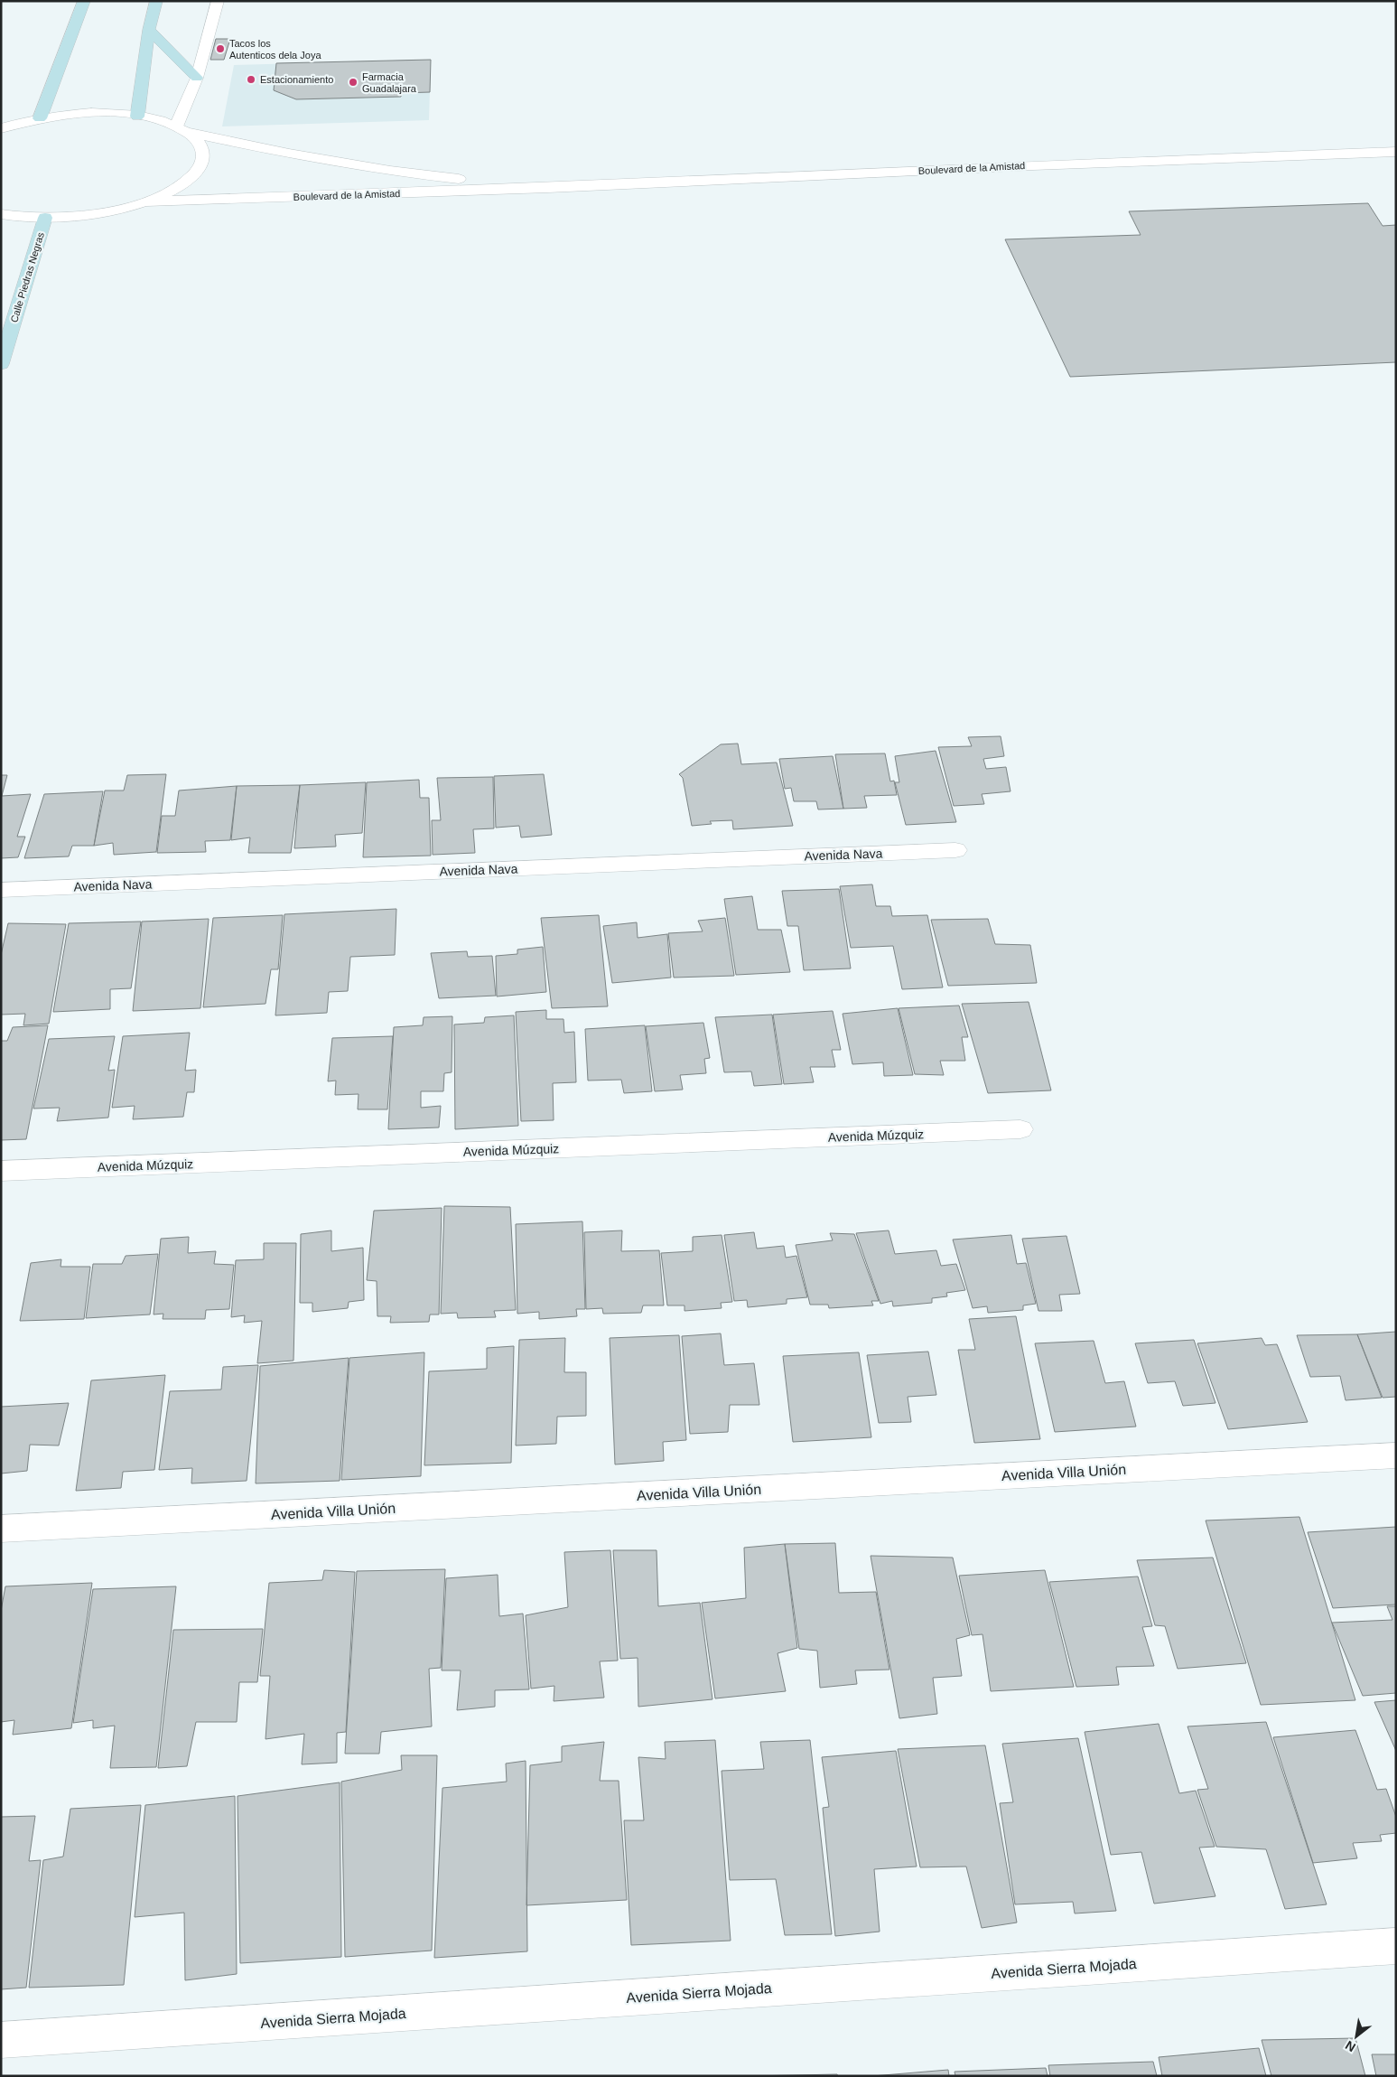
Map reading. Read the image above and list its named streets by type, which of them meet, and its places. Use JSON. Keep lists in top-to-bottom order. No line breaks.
{"streets":{"main road":["Calle Piedras Negras"],"street":["Boulevard de la Amistad","Avenida Nava","Avenida Múzquiz","Avenida Villa Unión","Avenida Sierra Mojada"]},"places":["Tacos los Autenticos dela Joya","Estacionamiento","Farmacia Guadalajara"],"north":"bottom left"}
